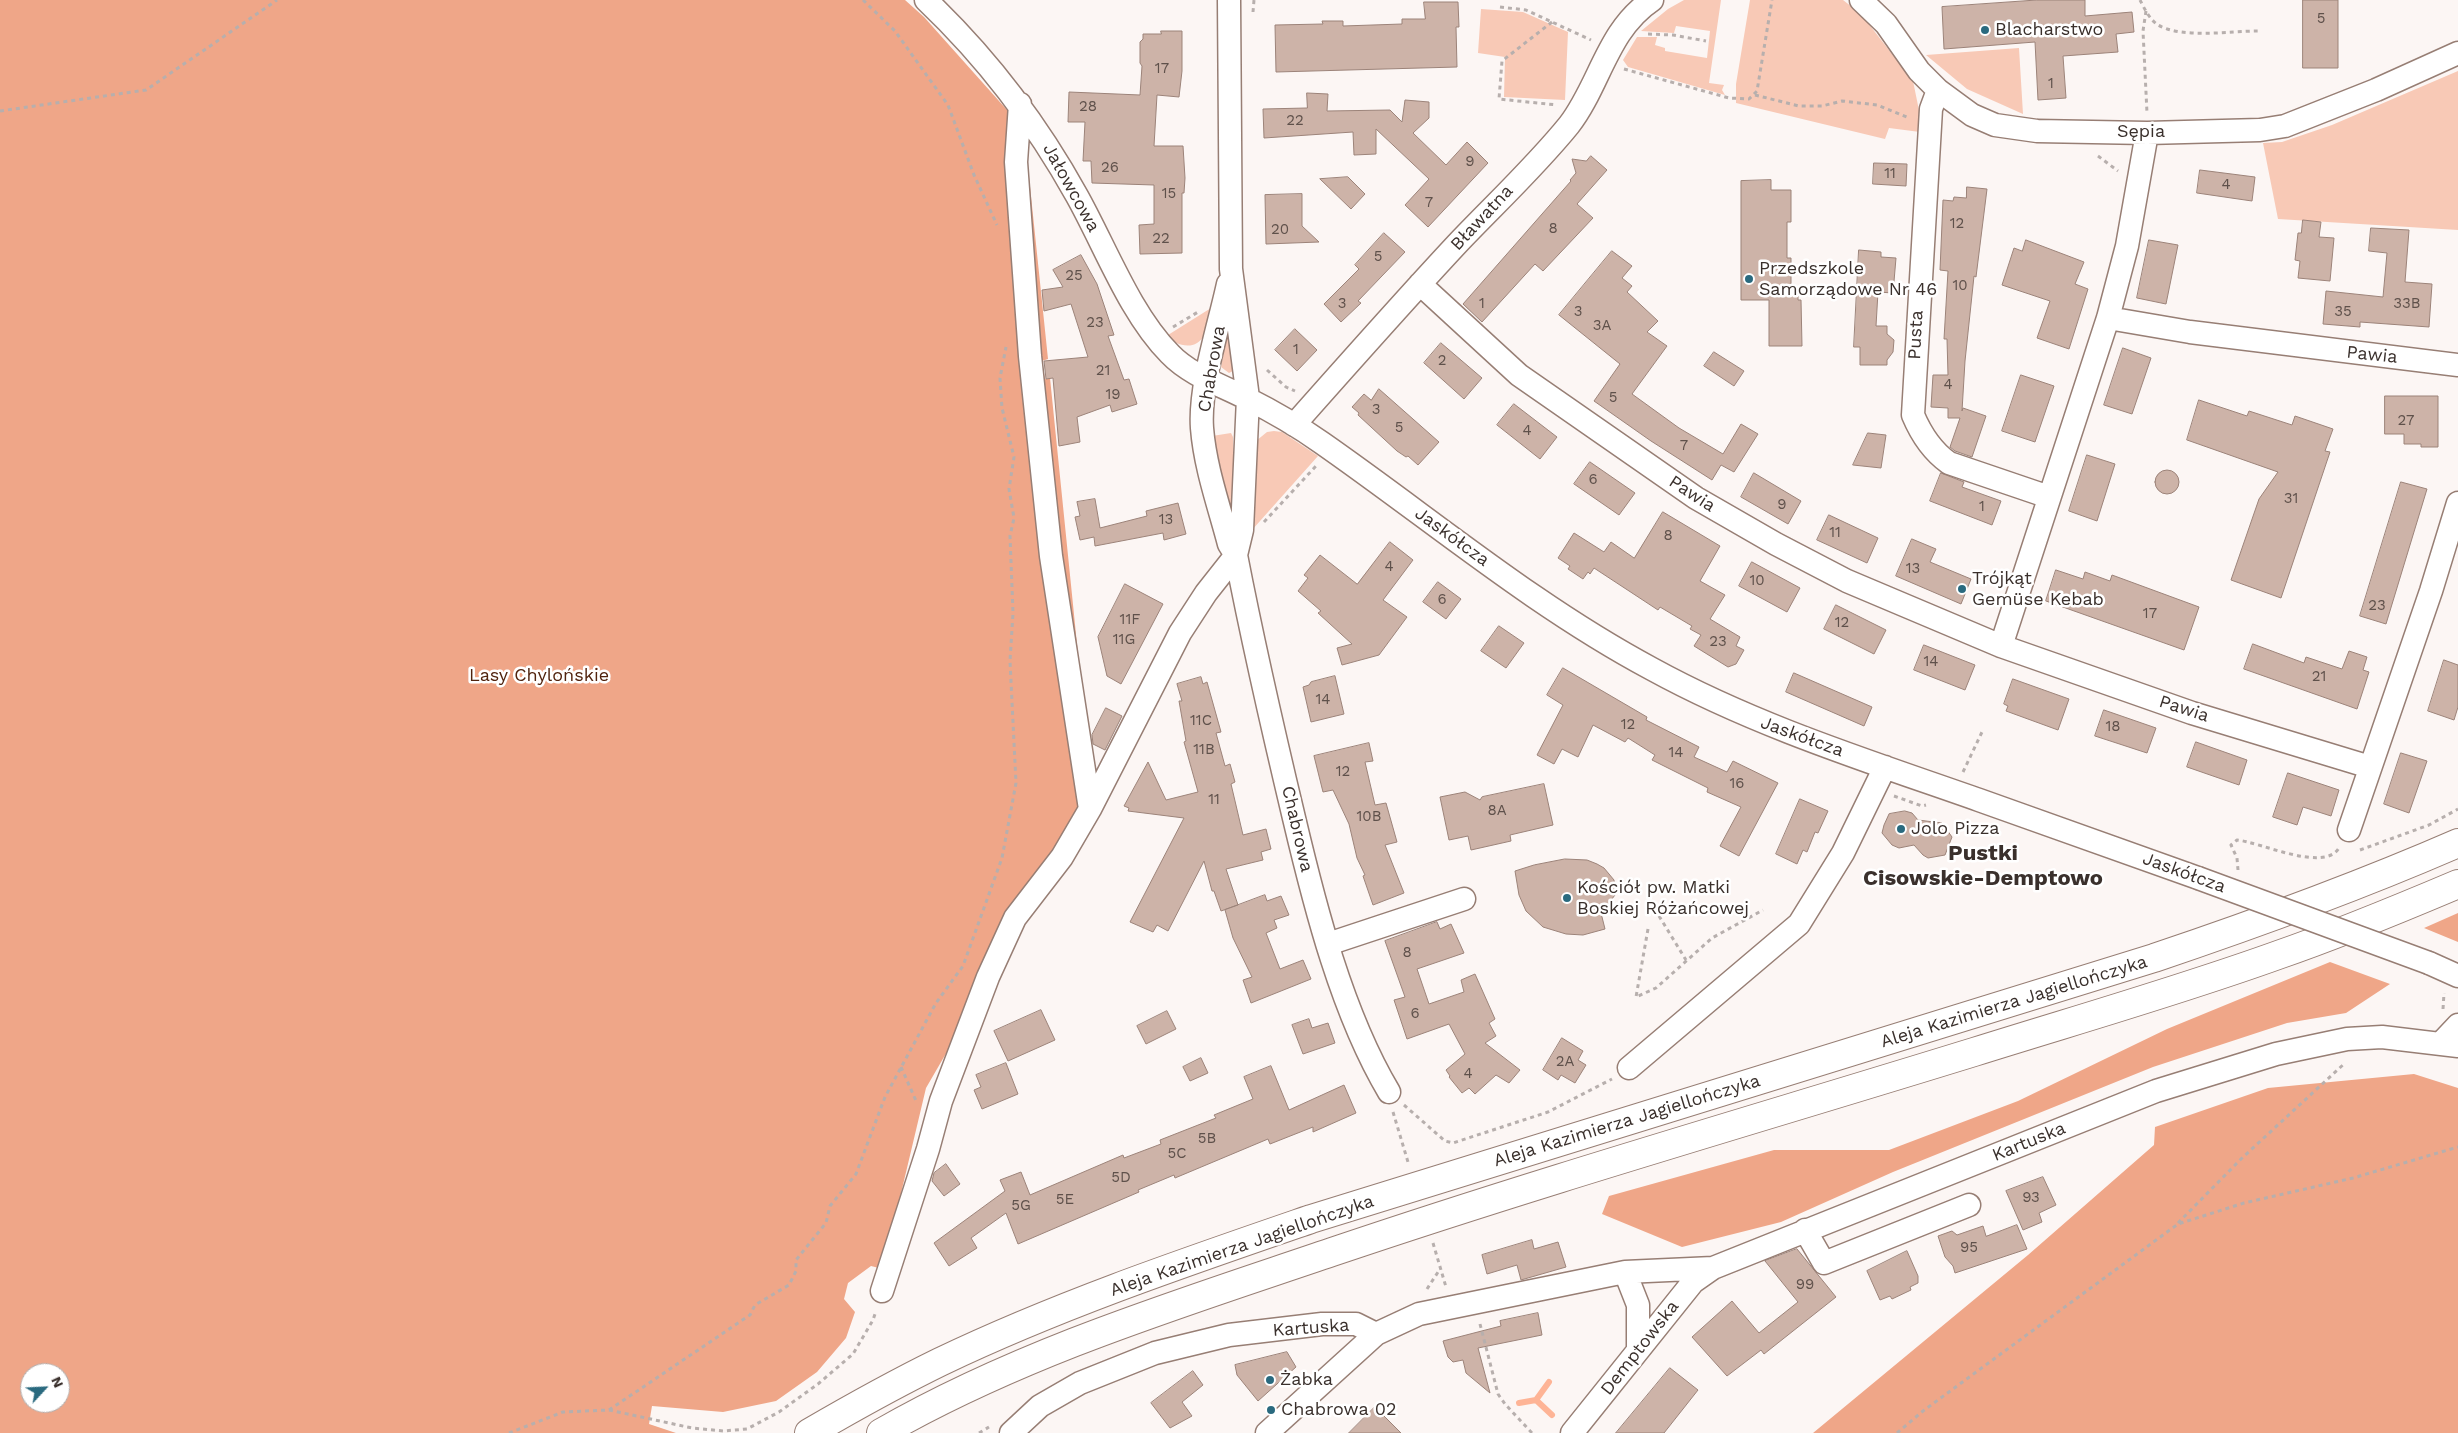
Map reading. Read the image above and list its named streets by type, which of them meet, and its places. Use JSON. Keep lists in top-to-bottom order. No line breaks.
{"streets":{"highway":["Aleja Kazimierza Jagiellończyka"],"street":["Sępia","Jałowcowa","Bławatna","Pusta","Pawia","Chabrowa","Jaskółcza","Kartuska","Demptowska"]},"crossings":[["Sępia","Pusta"],["Jałowcowa","Chabrowa"],["Jałowcowa","Jaskółcza"],["Bławatna","Pawia"],["Bławatna","Jaskółcza"],["Chabrowa","Jaskółcza"],["Kartuska","Demptowska"]],"districts":["Pustki Cisowskie-Demptowo"],"parks":["Lasy Chylońskie"],"places":["Blacharstwo","Przedszkole Samorządowe Nr 46","Trójkąt Gemüse Kebab","Jolo Pizza","Kościół pw. Matki Boskiej Różańcowej","Żabka","Chabrowa 02"],"house_numbers":["5","17","1","28","22","9","26","11","4","15","7","12","8","20","22","5","25","10","3","1","33B","3","35","23","3A","1","2","21","4","19","5","3","27","5","4","7","6","31","9","1","13","11","8","4","13","10","6","23","17","11F","12","11G","23","14","21","14","11C","12","18","11B","14","12","16","11","8A","10B","8","6","2A","4","5B","5C","5D","93","5E","5G","95","99"],"north":"top right"}
